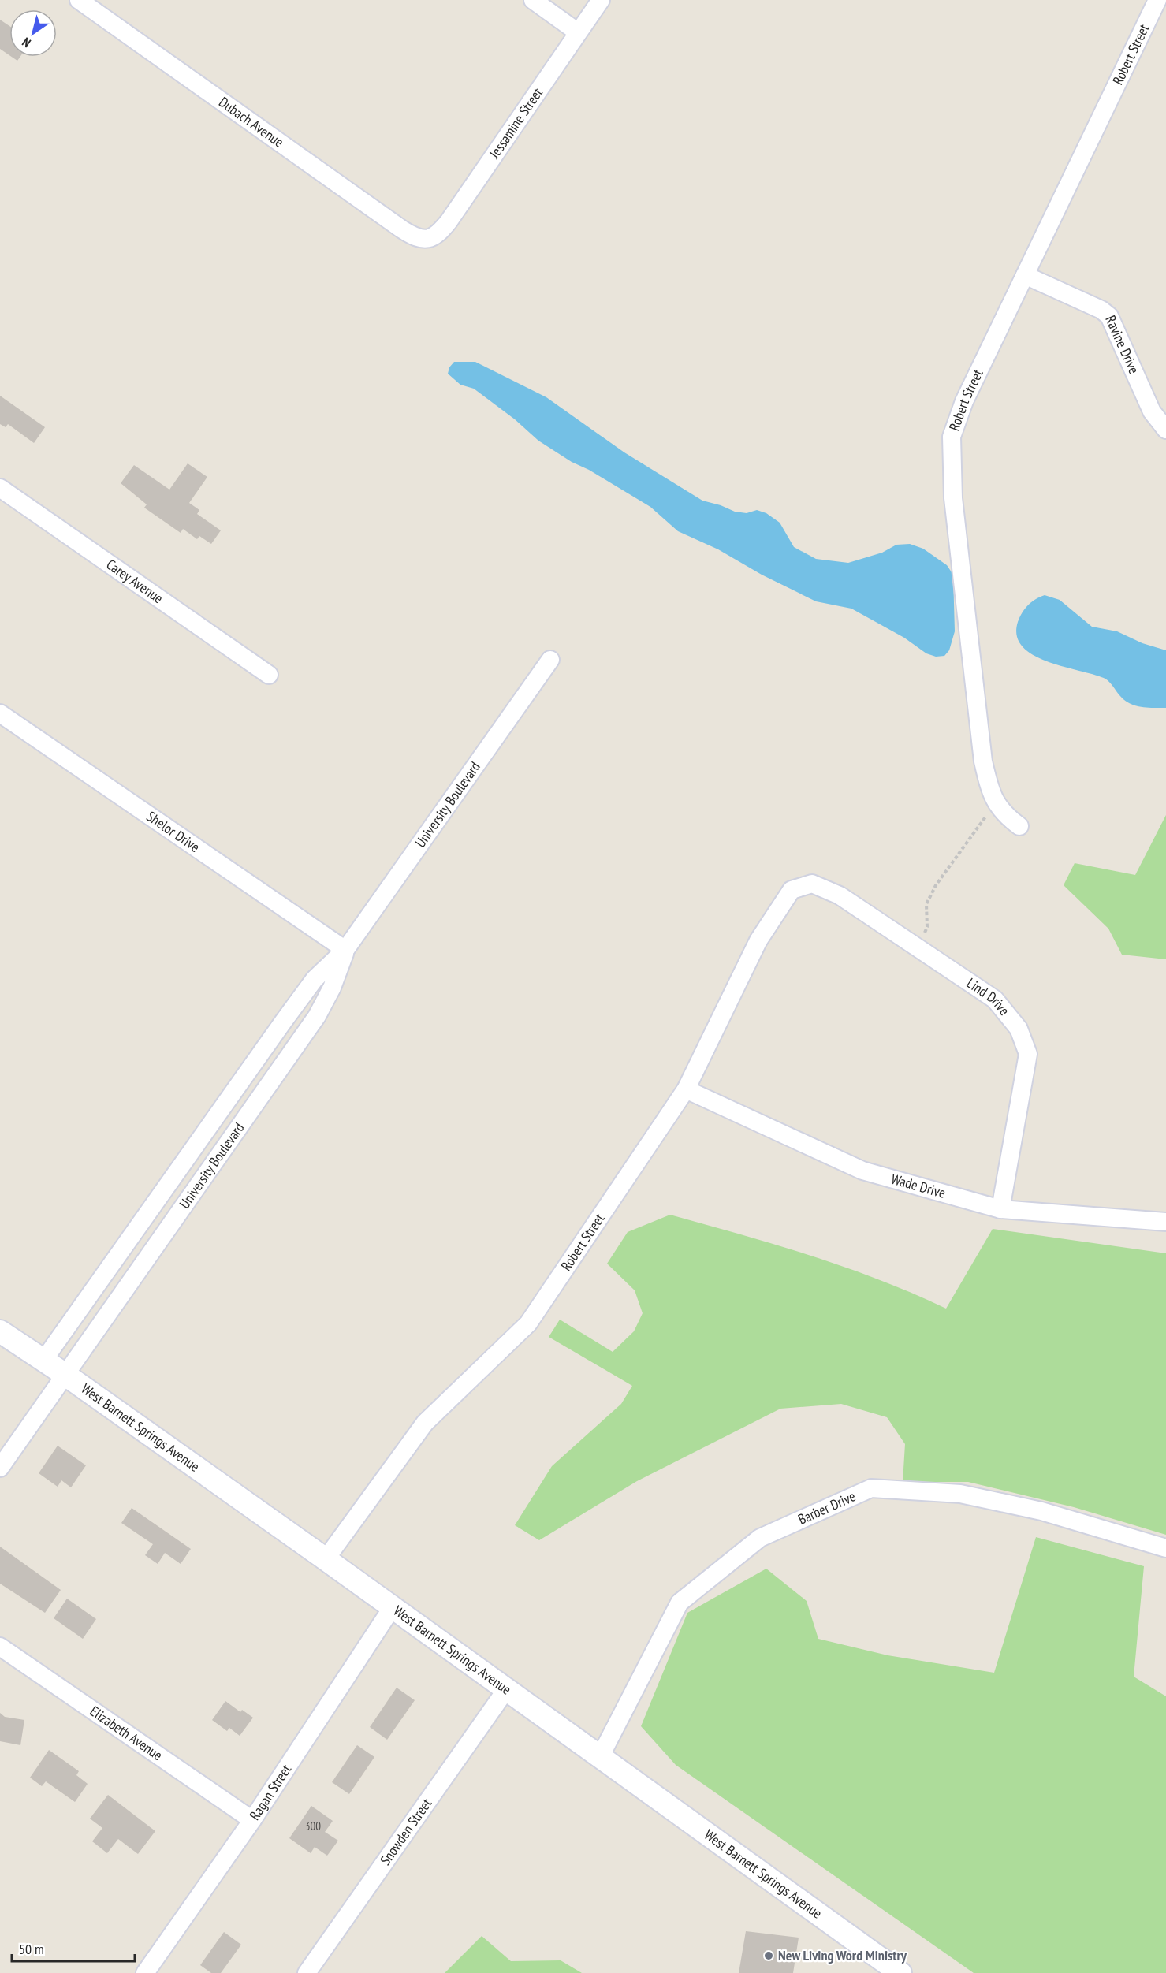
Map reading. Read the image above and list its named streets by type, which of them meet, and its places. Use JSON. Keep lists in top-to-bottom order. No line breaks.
{"streets":{"street":["Robert Street","Jessamine Street","Dubach Avenue","Ravine Drive","Carey Avenue","University Boulevard","Shelor Drive","Lind Drive","Wade Drive","West Barnett Springs Avenue","Barber Drive","Elizabeth Avenue","Ragan Street","Snowden Street"]},"crossings":[["Robert Street","Ravine Drive"],["Robert Street","Lind Drive"],["Robert Street","Wade Drive"],["Robert Street","West Barnett Springs Avenue"],["Jessamine Street","Dubach Avenue"],["University Boulevard","Shelor Drive"],["University Boulevard","West Barnett Springs Avenue"],["Lind Drive","Wade Drive"],["West Barnett Springs Avenue","Barber Drive"],["West Barnett Springs Avenue","Ragan Street"],["West Barnett Springs Avenue","Snowden Street"],["Elizabeth Avenue","Ragan Street"]],"places":["New Living Word Ministry"],"house_numbers":["300"],"scale_bar":"50 m","north":"bottom left"}
